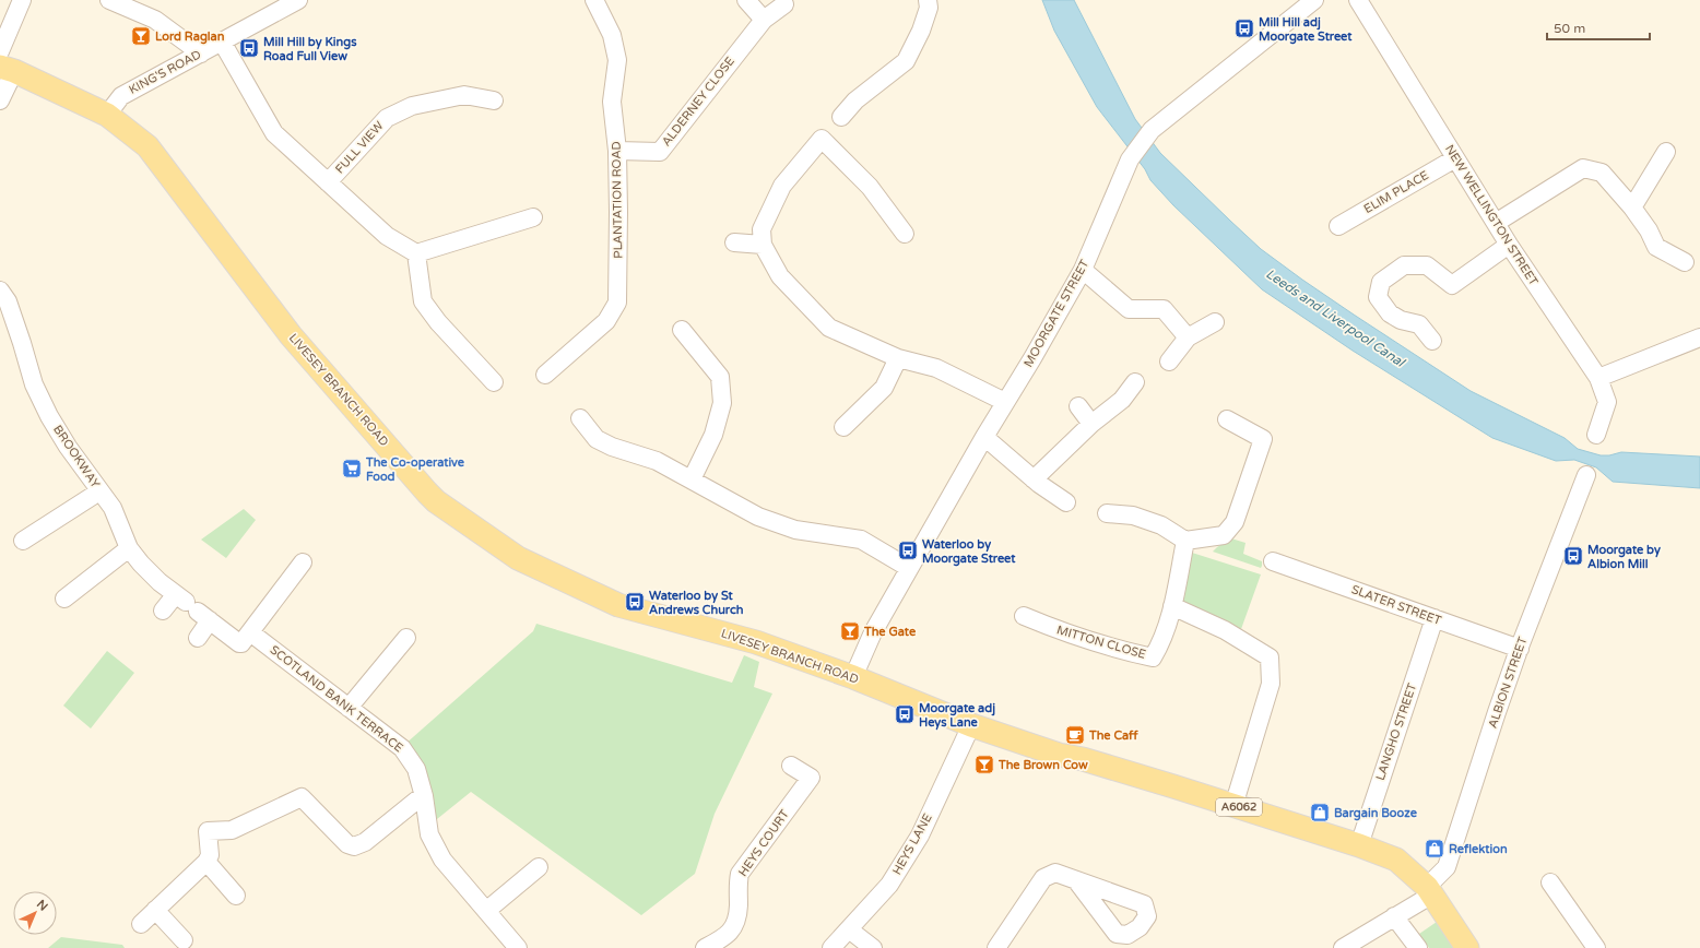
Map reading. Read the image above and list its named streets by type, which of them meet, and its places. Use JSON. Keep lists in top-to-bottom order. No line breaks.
{"streets":{"main road":["LIVESEY BRANCH ROAD","A6062"],"street":["KING'S ROAD","ALDERNEY CLOSE","FULL VIEW","ELIM PLACE","PLANTATION ROAD","NEW WELLINGTON STREET","MOORGATE STREET","BROOKWAY","SLATER STREET","MITTON CLOSE","ALBION STREET","SCOTLAND BANK TERRACE","LANGHO STREET","HEYS COURT","HEYS LANE"]},"crossings":[["KING'S ROAD","FULL VIEW"],["KING'S ROAD","LIVESEY BRANCH ROAD"],["ALDERNEY CLOSE","PLANTATION ROAD"],["ELIM PLACE","NEW WELLINGTON STREET"],["MOORGATE STREET","LIVESEY BRANCH ROAD"],["LIVESEY BRANCH ROAD","ALBION STREET"],["LIVESEY BRANCH ROAD","LANGHO STREET"],["LIVESEY BRANCH ROAD","HEYS LANE"],["BROOKWAY","SCOTLAND BANK TERRACE"],["SLATER STREET","ALBION STREET"],["SLATER STREET","LANGHO STREET"]],"water":["Leeds and Liverpool Canal"],"places":{"bus stop":["Mill Hill adj Moorgate Street","Mill Hill by Kings Road Full View","Waterloo by Moorgate Street","Moorgate by Albion Mill","Waterloo by St Andrews Church","Moorgate adj Heys Lane"],"bar":["Lord Raglan","The Gate","The Brown Cow"],"supermarket":["The Co-operative Food"],"cafe":["The Caff"],"shop":["Bargain Booze","Reflektion"]},"scale_bar":"50 m","north":"top right"}
